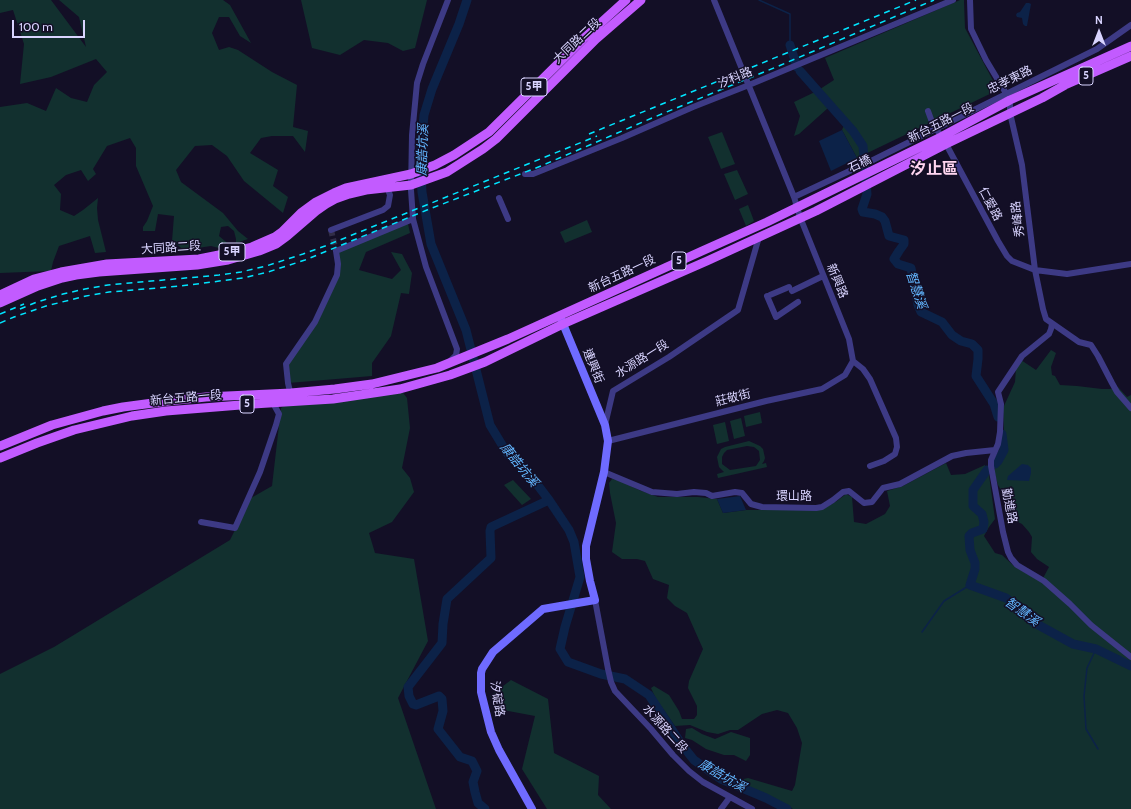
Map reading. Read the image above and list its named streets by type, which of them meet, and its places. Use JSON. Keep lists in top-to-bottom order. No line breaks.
{"streets":{"main road":["大同路二段","5","5甲","新台五路一段","石橋"],"street":["汐科路","忠孝東路","仁愛路","秀峰路","新興路","水源路一段","連興街","莊敬街","環山路","勤進路","汐碇路","水源路二段"]},"crossings":[["大同路二段","5甲"],["5","忠孝東路"],["5","新台五路一段"],["5","秀峰路"],["汐科路","新興路"],["忠孝東路","新台五路一段"],["忠孝東路","石橋"],["忠孝東路","仁愛路"],["忠孝東路","秀峰路"],["新台五路一段","石橋"],["新台五路一段","仁愛路"],["新台五路一段","秀峰路"],["新台五路一段","新興路"],["新台五路一段","水源路一段"],["新台五路一段","連興街"],["石橋","新興路"],["仁愛路","秀峰路"],["秀峰路","勤進路"],["新興路","莊敬街"],["水源路一段","連興街"],["水源路一段","莊敬街"],["水源路一段","環山路"],["水源路一段","汐碇路"],["水源路一段","水源路二段"],["環山路","勤進路"],["汐碇路","水源路二段"]],"districts":["汐止區"],"water":["康誥坑溪","智慧溪"],"scale_bar":"100 m","north":"top"}
